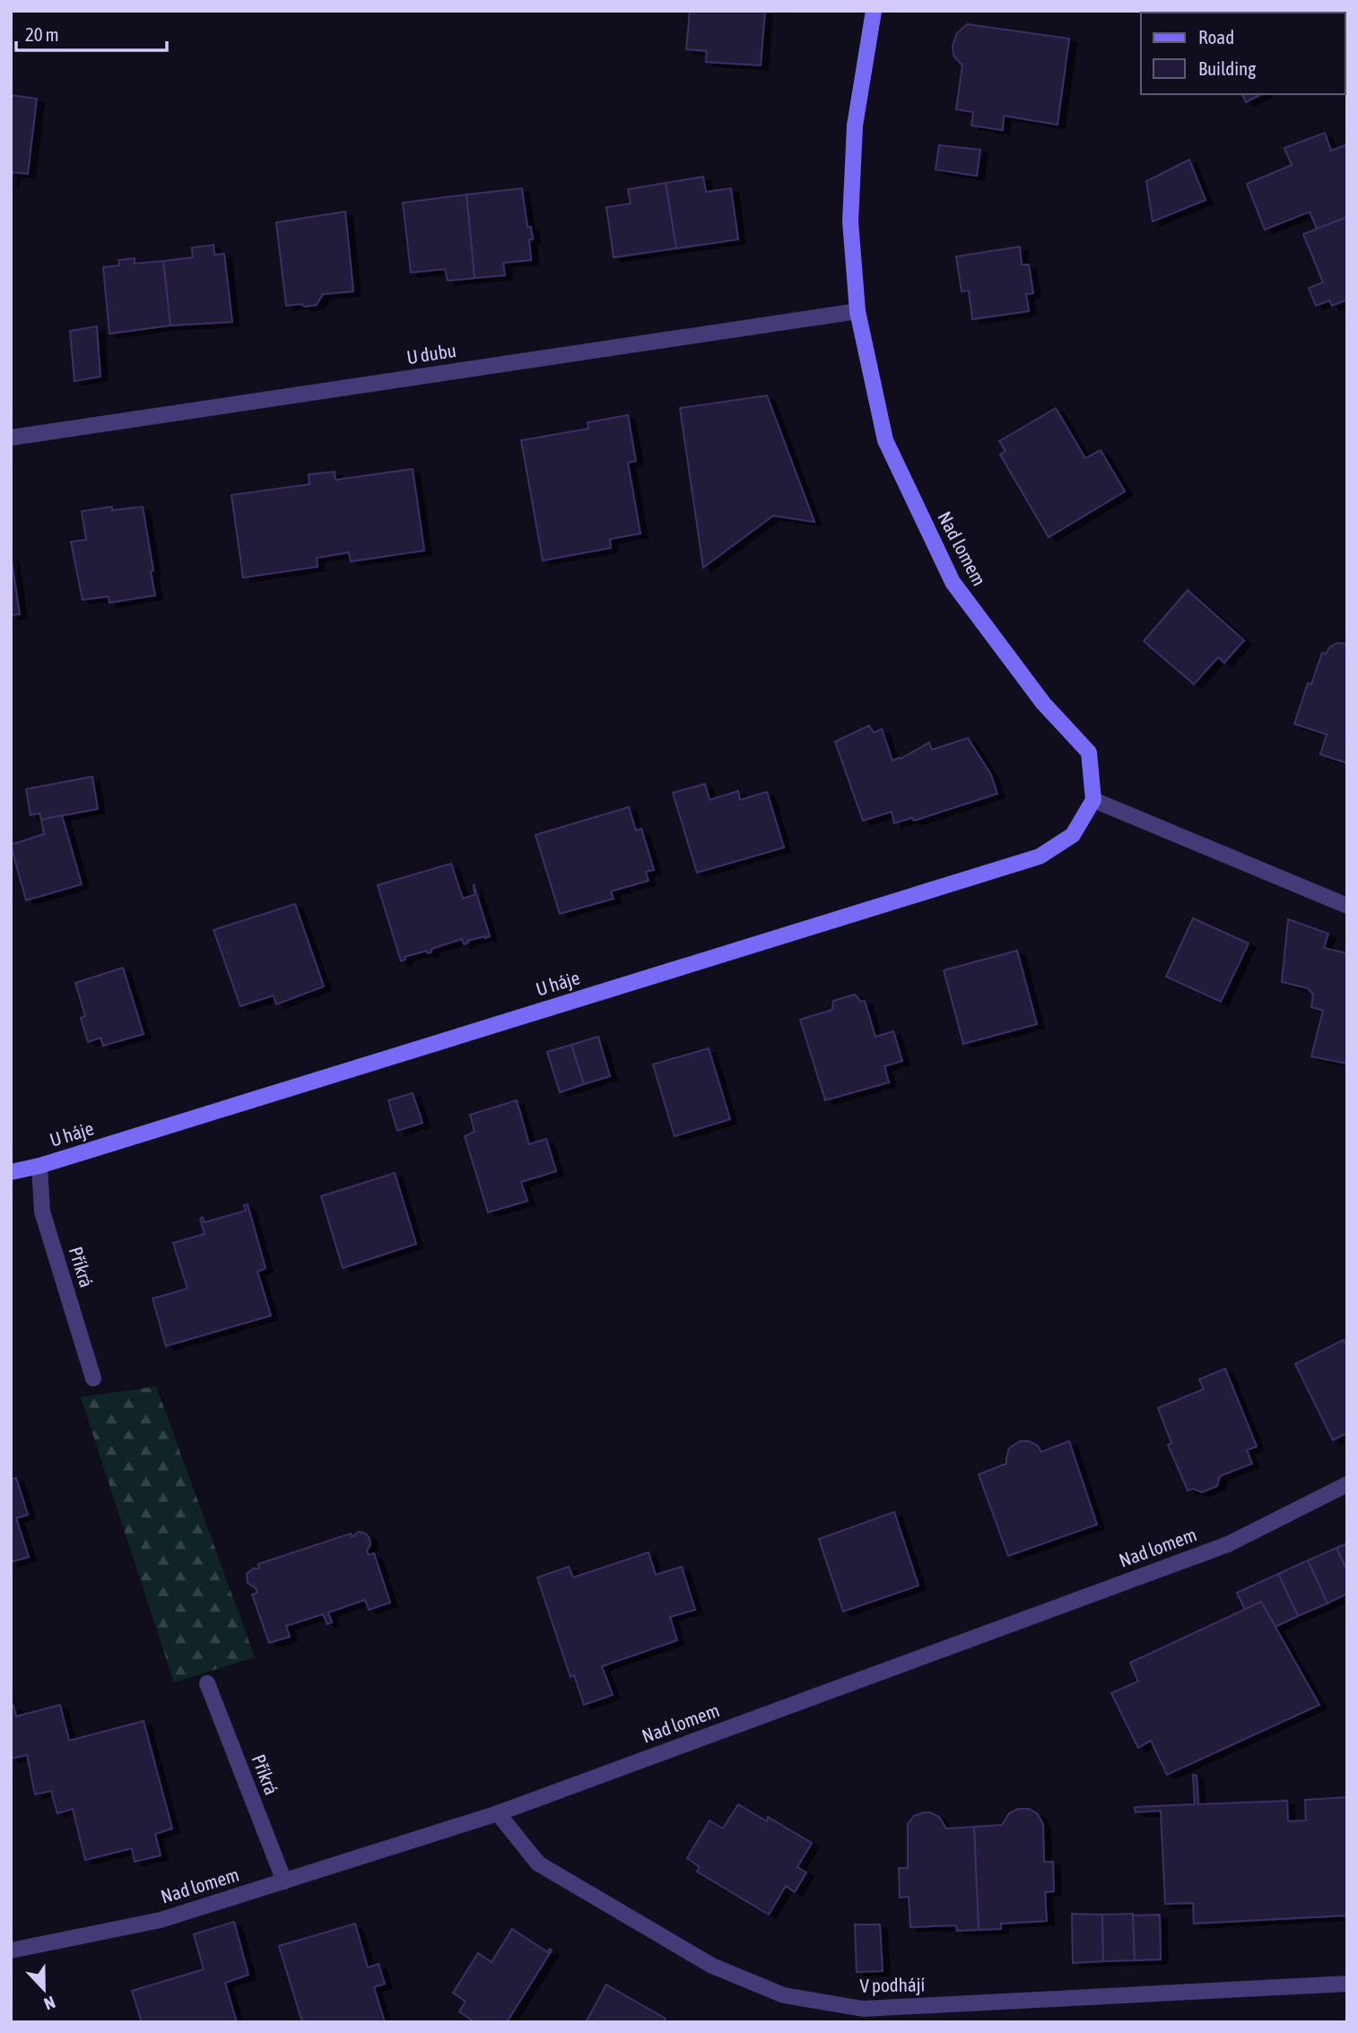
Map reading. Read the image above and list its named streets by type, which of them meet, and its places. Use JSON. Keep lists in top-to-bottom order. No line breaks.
{"streets":{"street":["U dubu","Nad lomem","U háje","Příkrá","V podhájí"]},"crossings":[["U dubu","Nad lomem"],["Nad lomem","U háje"],["Nad lomem","Příkrá"],["Nad lomem","V podhájí"],["U háje","Příkrá"]],"legend":["Road","Building"],"scale_bar":"20 m","north":"bottom"}
